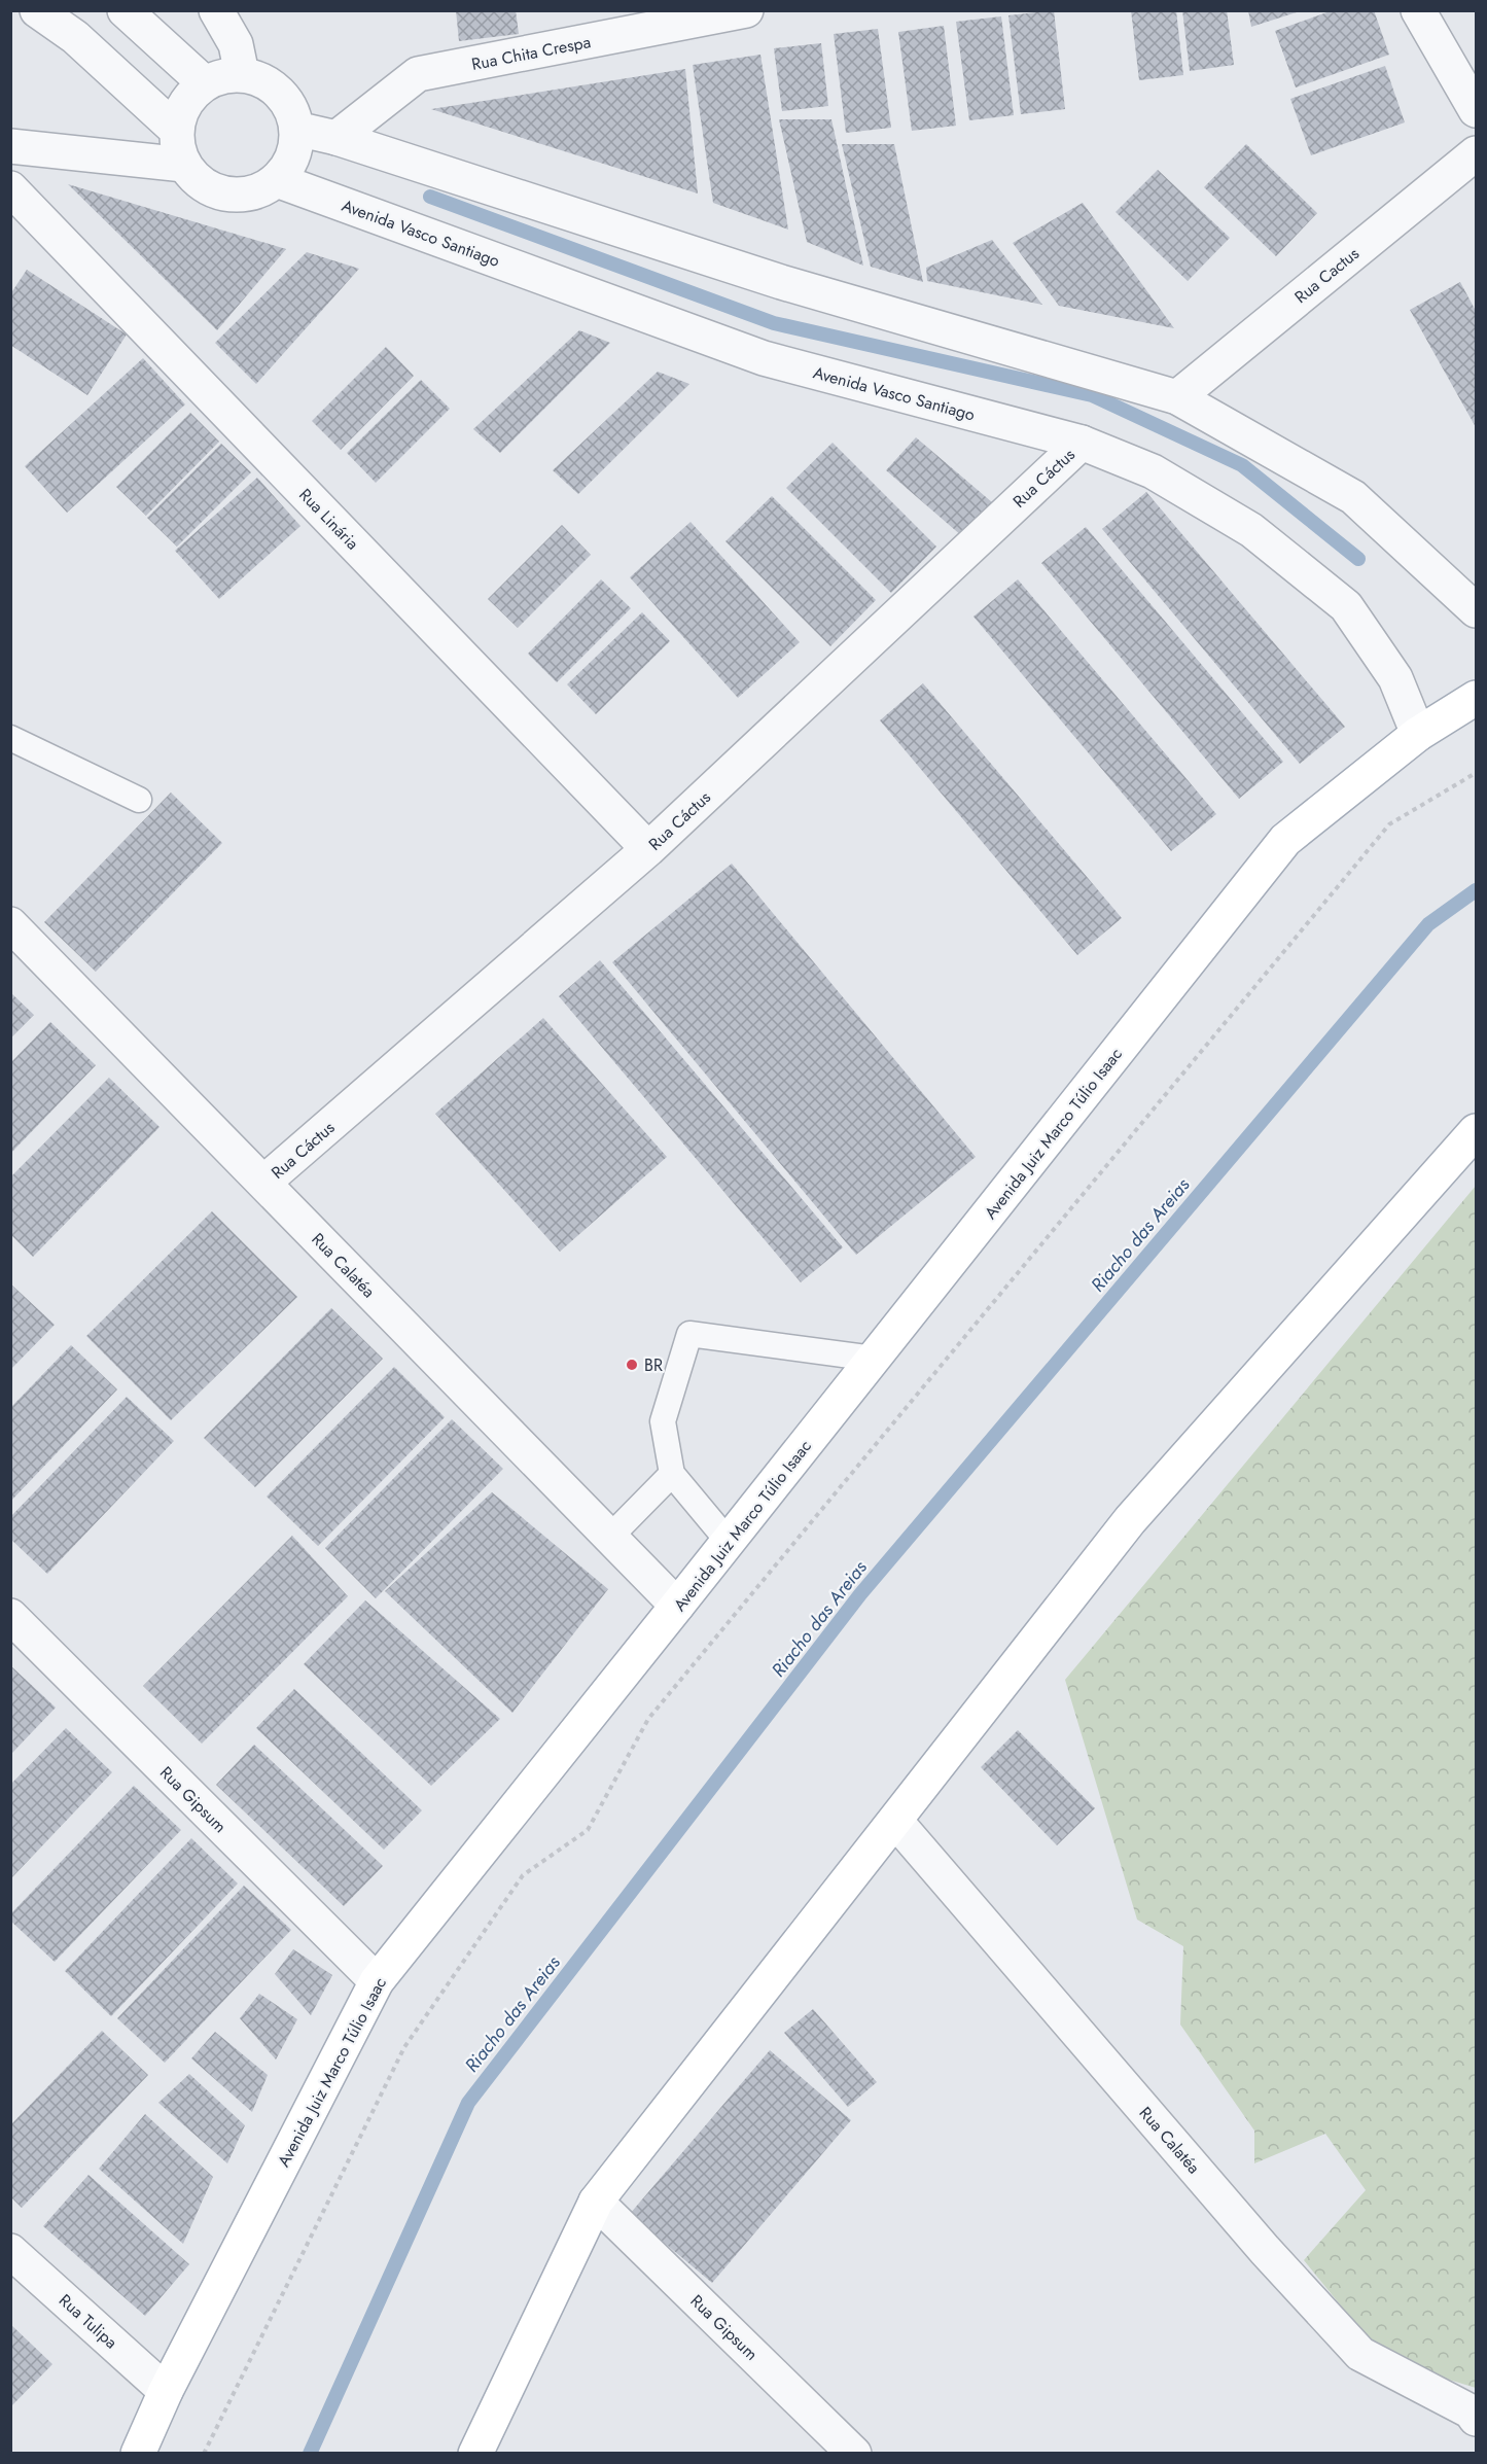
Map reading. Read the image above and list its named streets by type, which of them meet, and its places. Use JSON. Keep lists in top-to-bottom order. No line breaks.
{"streets":{"main road":["Avenida Juiz Marco Túlio Isaac"],"street":["Rua Chita Crespa","Avenida Vasco Santiago","Rua Cactus","Rua Cáctus","Rua Linária","Rua Calatéa","Rua Gipsum","Rua Tulipa"]},"crossings":[["Avenida Vasco Santiago","Rua Cáctus"],["Avenida Vasco Santiago","Avenida Juiz Marco Túlio Isaac"],["Rua Cáctus","Rua Linária"],["Rua Cáctus","Rua Calatéa"],["Avenida Juiz Marco Túlio Isaac","Rua Calatéa"],["Avenida Juiz Marco Túlio Isaac","Rua Gipsum"],["Avenida Juiz Marco Túlio Isaac","Rua Tulipa"]],"water":["Riacho das Areias"],"places":["BR"]}
